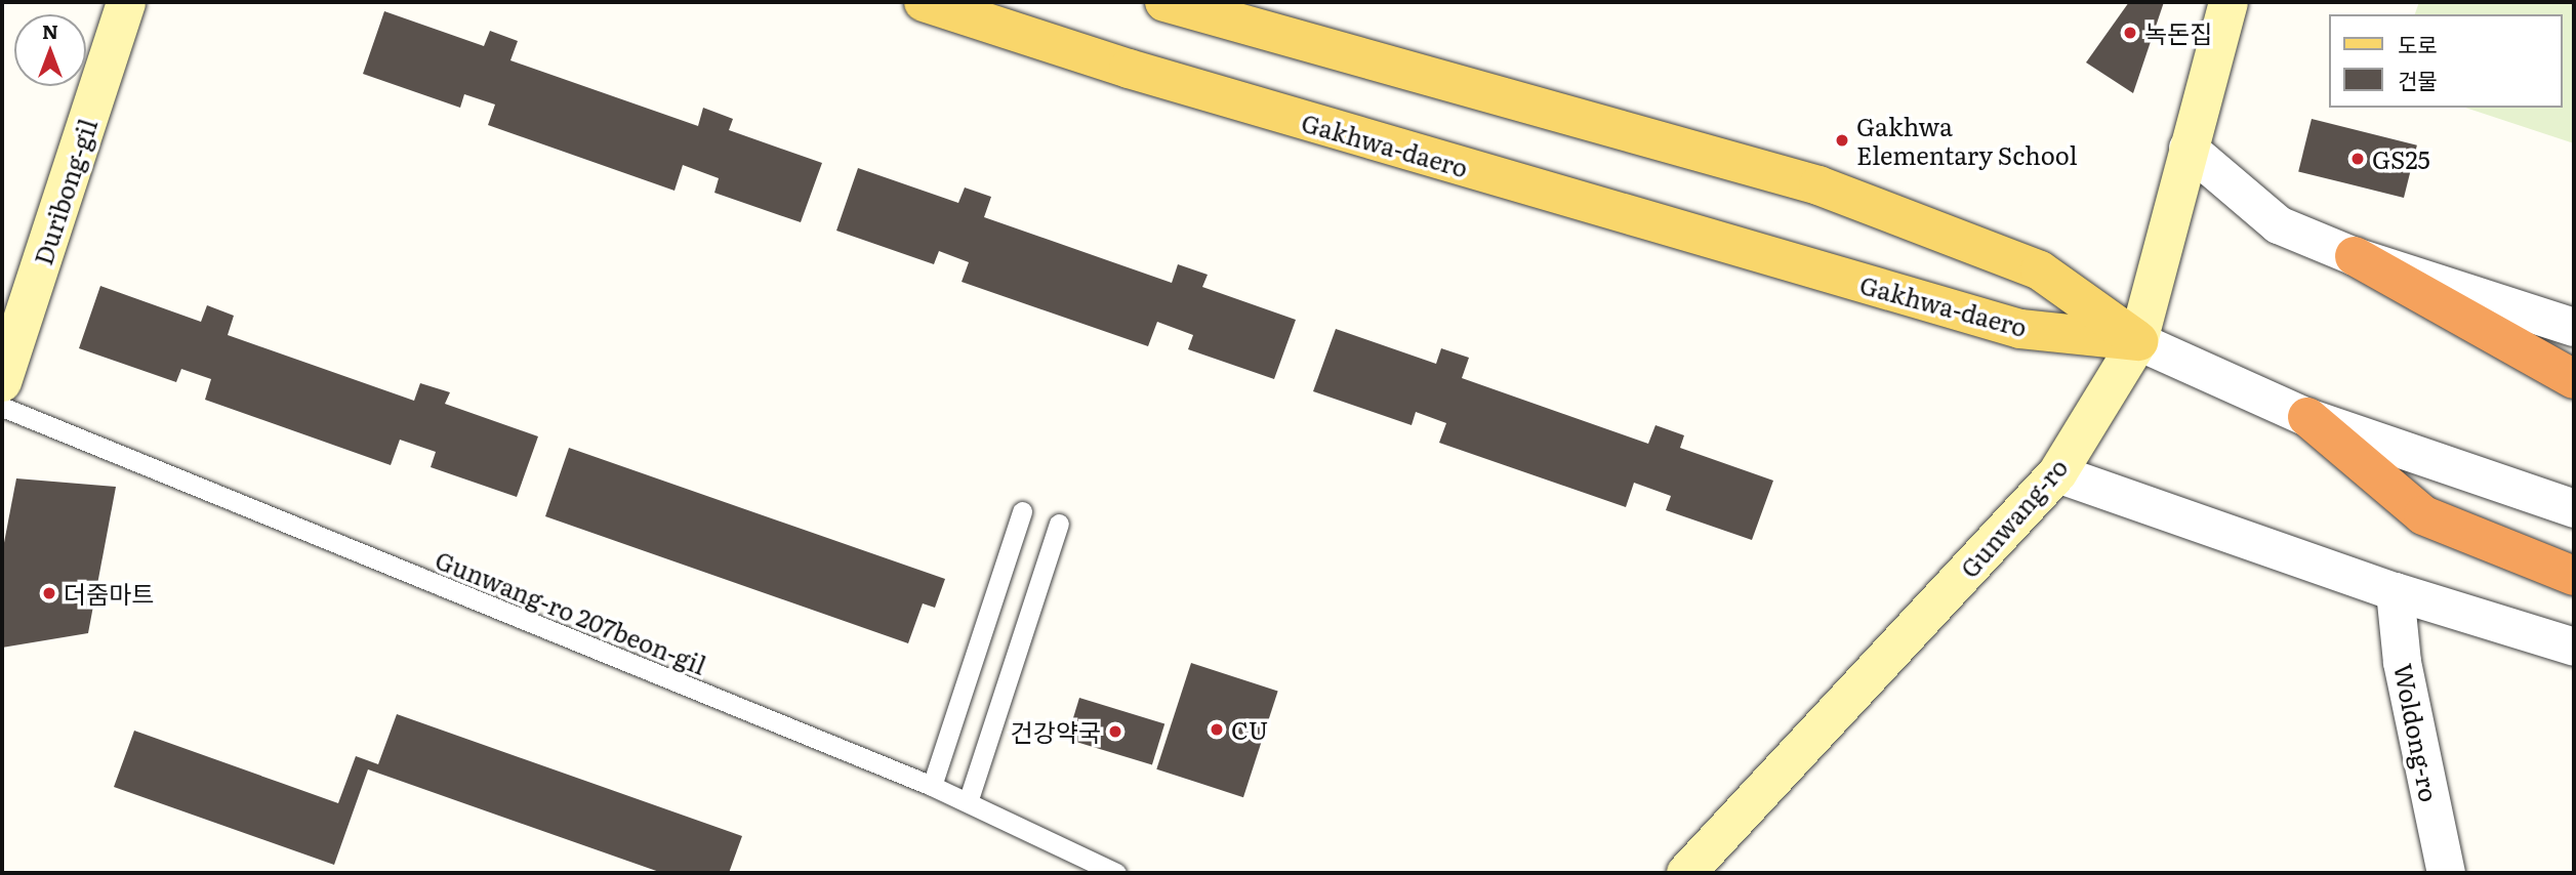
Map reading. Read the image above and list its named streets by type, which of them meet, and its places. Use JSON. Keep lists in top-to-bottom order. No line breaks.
{"streets":{"main road":["Gakhwa-daero","Duribong-gil","Gunwang-ro"],"street":["Woldong-ro"],"lane":["Gunwang-ro 207beon-gil"]},"crossings":[["Gakhwa-daero","Gunwang-ro"]],"places":["녹돈집","Gakhwa Elementary School","GS25","더줌마트","CU","건강약국"],"legend":["도로","건물"],"north":"top"}
